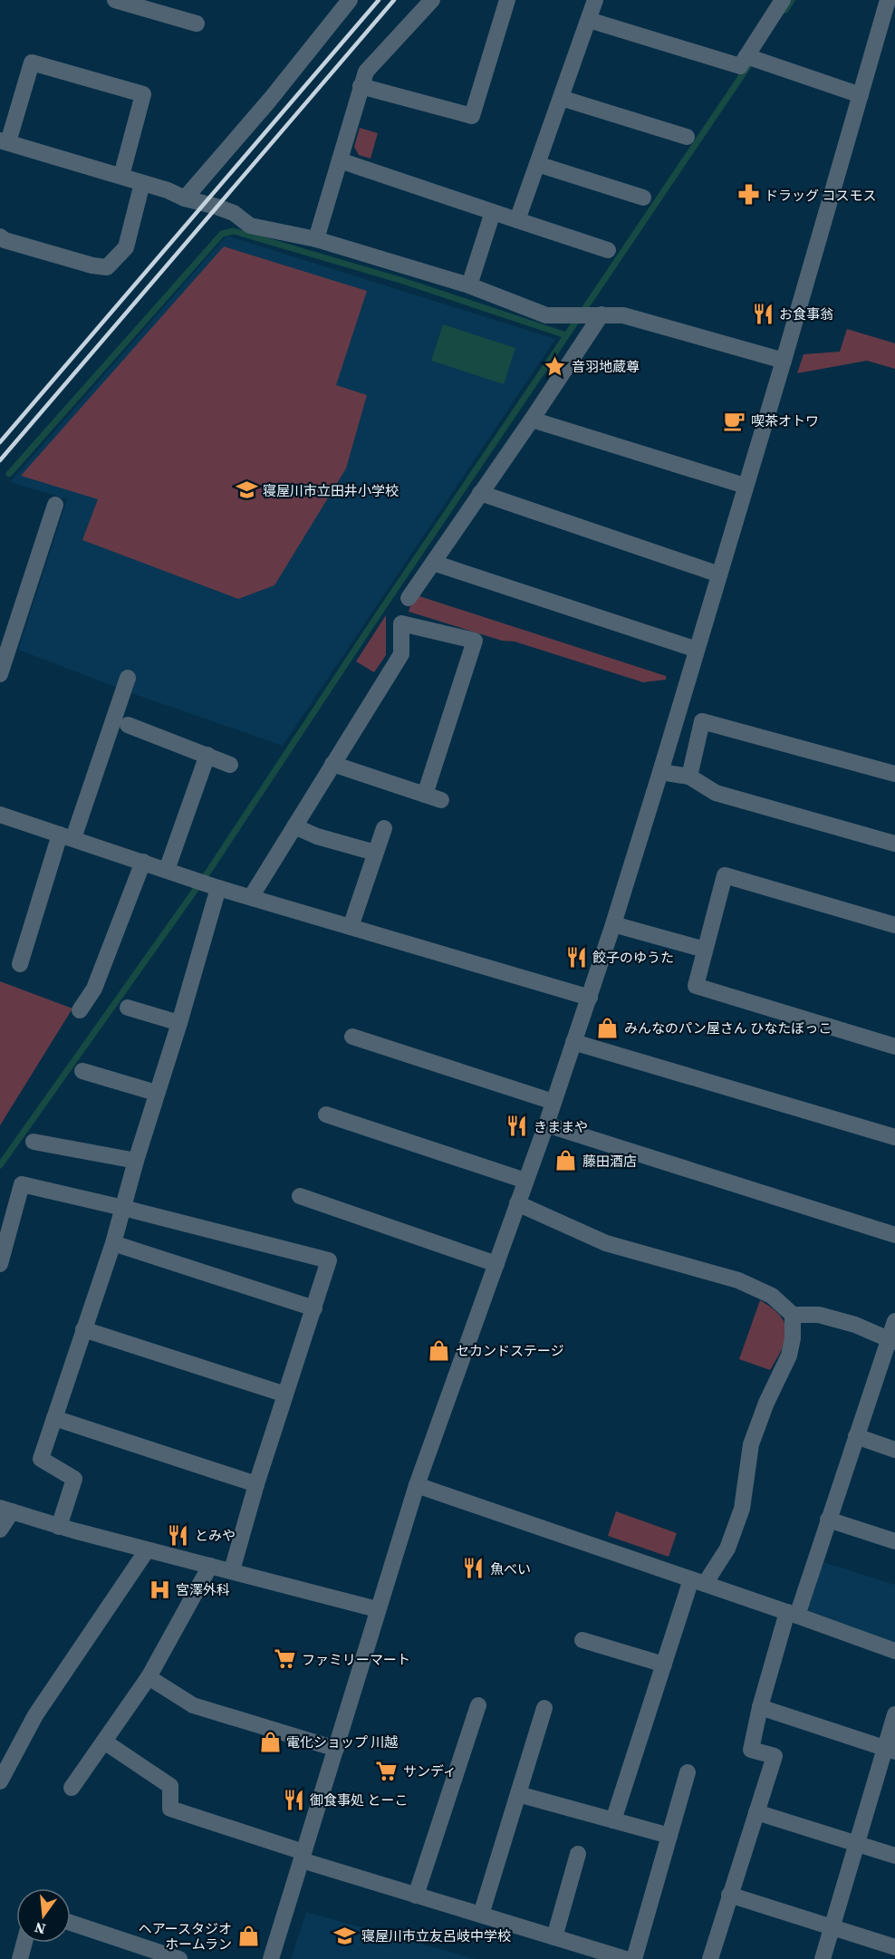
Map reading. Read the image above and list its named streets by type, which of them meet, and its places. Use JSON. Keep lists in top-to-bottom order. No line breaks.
{"places":{"pharmacy":["ドラッグ コスモス"],"restaurant":["お食事翁","餃子のゆうた","きままや","とみや","魚べい","御食事処 とーこ"],"place":["音羽地蔵尊"],"cafe":["喫茶オトワ"],"school or university":["寝屋川市立田井小学校","寝屋川市立友呂岐中学校"],"shop":["みんなのパン屋さん ひなたぼっこ","藤田酒店","セカンドステージ","電化ショップ 川越","ヘアースタジオ ホームラン"],"hospital":["宮澤外科"],"supermarket":["ファミリーマート","サンディ"]},"north":"bottom"}
